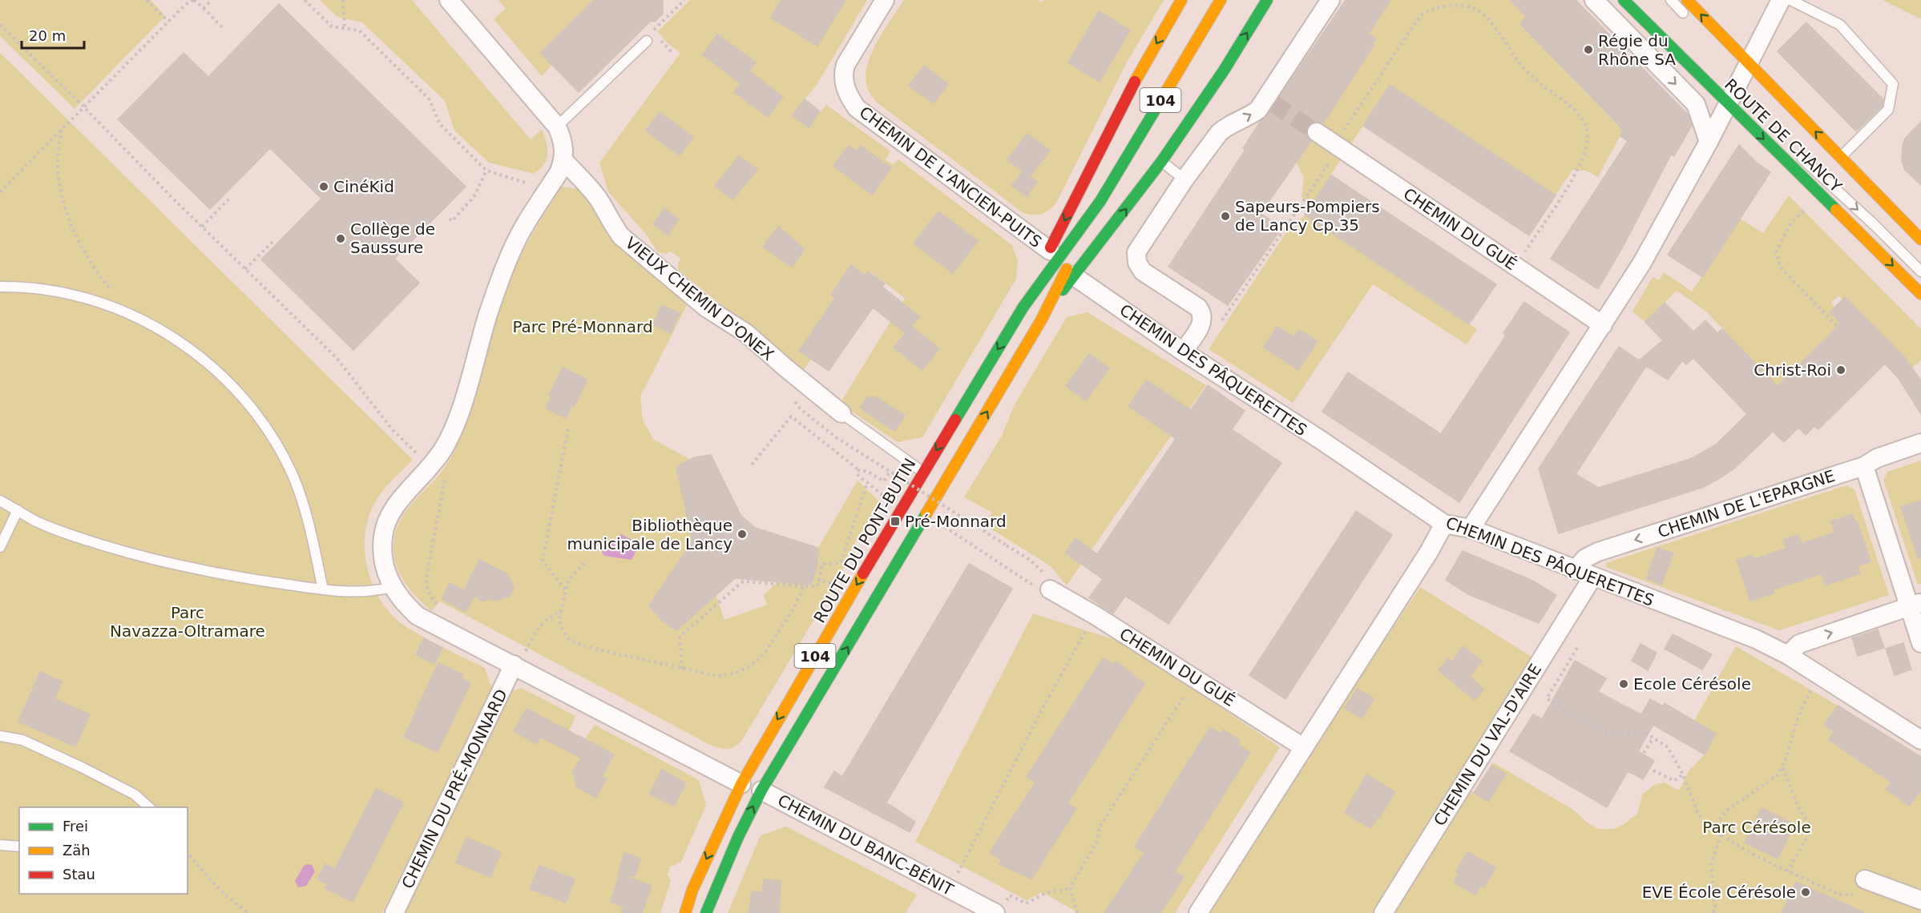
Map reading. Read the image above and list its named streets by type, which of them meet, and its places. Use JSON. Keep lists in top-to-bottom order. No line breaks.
{"streets":{"main road":["104","ROUTE DE CHANCY","ROUTE DU PONT-BUTIN"],"street":["CHEMIN DE L'ANCIEN-PUITS","CHEMIN DU GUÉ","VIEUX CHEMIN D'ONEX","CHEMIN DES PÂQUERETTES","CHEMIN DE L'EPARGNE","CHEMIN DU VAL-D'AIRE","CHEMIN DU PRÉ-MONNARD","CHEMIN DU BANC-BÉNIT"]},"crossings":[["VIEUX CHEMIN D'ONEX","ROUTE DU PONT-BUTIN"],["CHEMIN DES PÂQUERETTES","CHEMIN DE L'EPARGNE"],["CHEMIN DES PÂQUERETTES","CHEMIN DU VAL-D'AIRE"],["ROUTE DU PONT-BUTIN","CHEMIN DU BANC-BÉNIT"]],"parks":["Parc Pré-Monnard","Parc Navazza-Oltramare","Parc Cérésole"],"places":{"other":["Régie du Rhône SA","CinéKid","Sapeurs-Pompiers de Lancy Cp.35","Collège de Saussure","Christ-Roi","Bibliothèque municipale de Lancy","Ecole Cérésole","EVE École Cérésole"],"transit":["Pré-Monnard"]},"legend":["Frei","Zäh","Stau"],"scale_bar":"20 m"}
